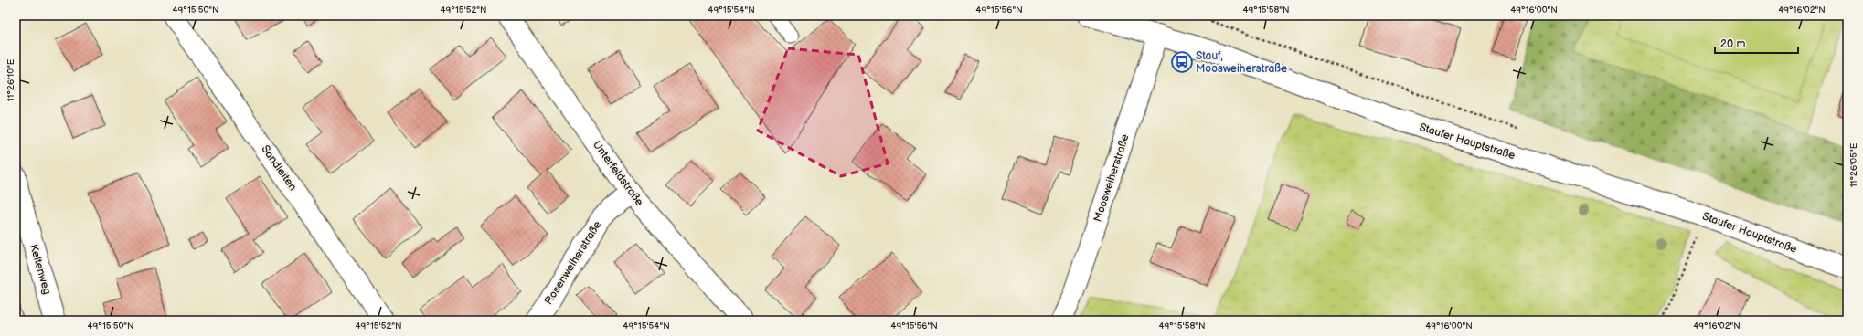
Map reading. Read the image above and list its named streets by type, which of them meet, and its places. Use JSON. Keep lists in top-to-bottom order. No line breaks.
{"streets":{"street":["Staufer Hauptstraße","Sandleiten","Unterfeldstraße","Moosweiherstraße","Rosenweiherstraße","Keltenweg"]},"crossings":[["Staufer Hauptstraße","Moosweiherstraße"],["Unterfeldstraße","Rosenweiherstraße"]],"places":{"bus stop":["Stauf, Moosweiherstraße"]},"scale_bar":"20 m","coordinates":["49°15'50\"N","49°15'52\"N","49°15'54\"N","49°15'56\"N","49°15'58\"N","49°16'00\"N","49°16'02\"N","11°26'10\"E","11°26'05\"E"]}
